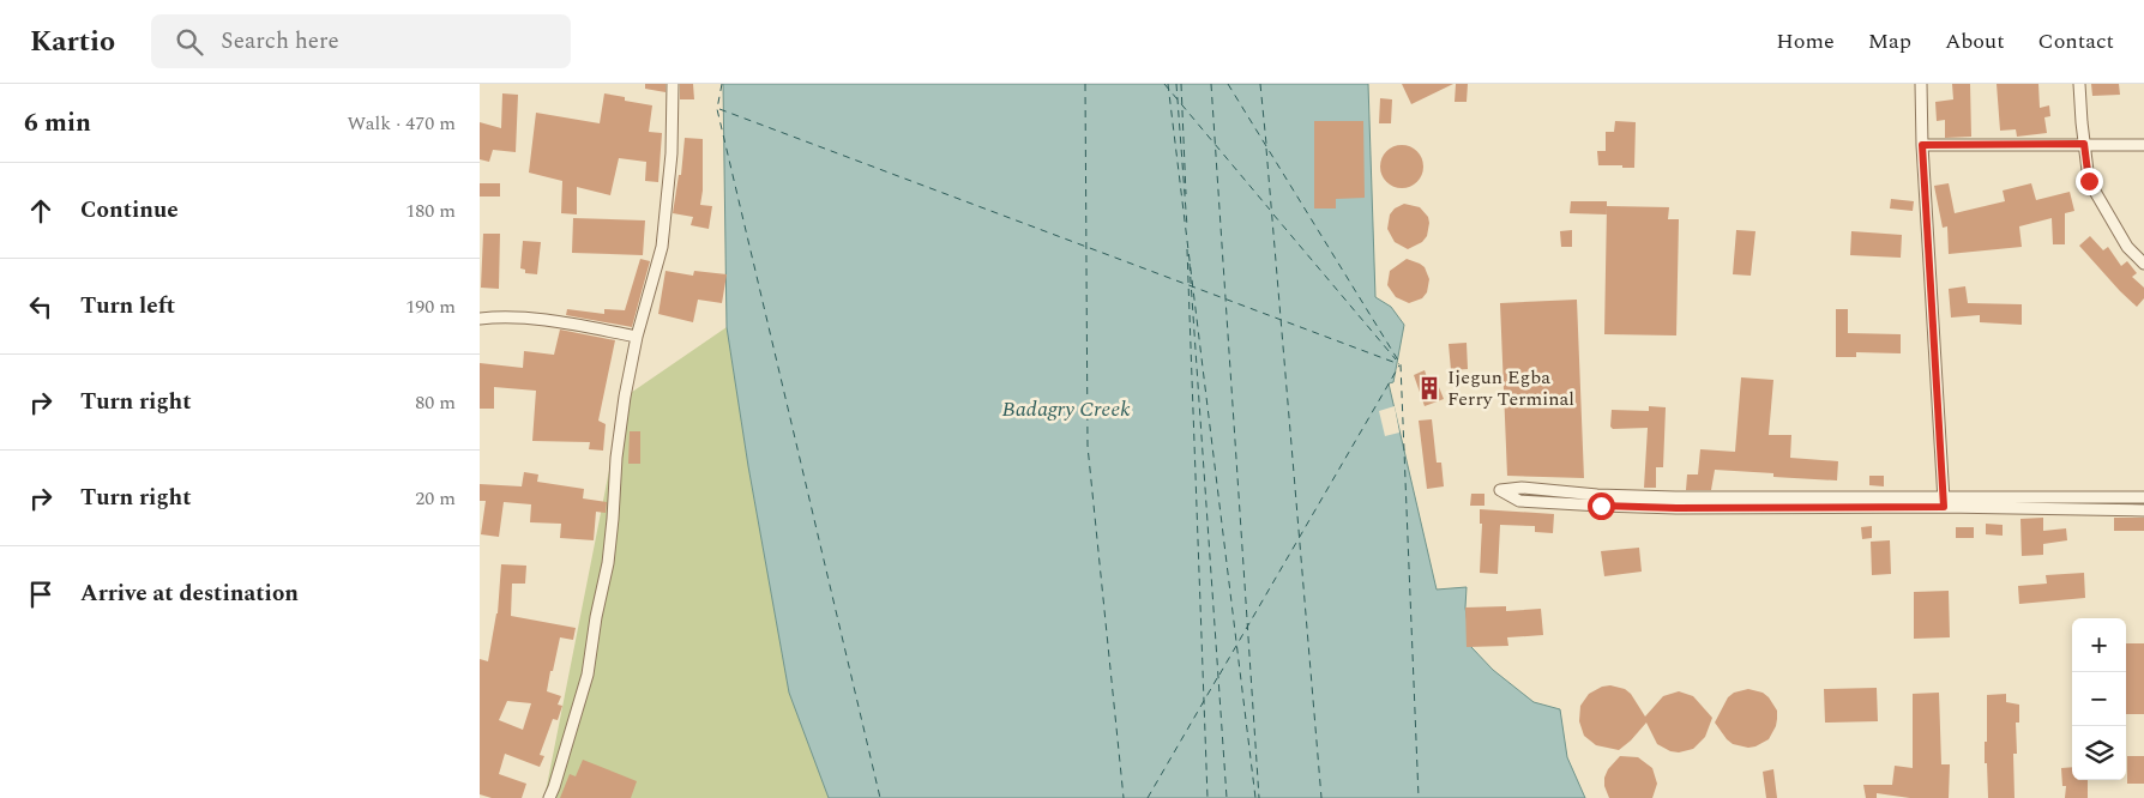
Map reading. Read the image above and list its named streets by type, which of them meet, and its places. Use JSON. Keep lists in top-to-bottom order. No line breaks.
{"water":["Badagry Creek"],"places":{"building":["Ijegun Egba Ferry Terminal"]},"page":{"header":"Kartio","search":"Search here","nav":["Home","Map","About","Contact"],"heading":["6 min","Walk · 470 m"],"list":[["Continue","180 m"],["Turn left","190 m"],["Turn right","80 m"],["Turn right","20 m"],"Arrive at destination"],"map_buttons":["+","−"]}}
